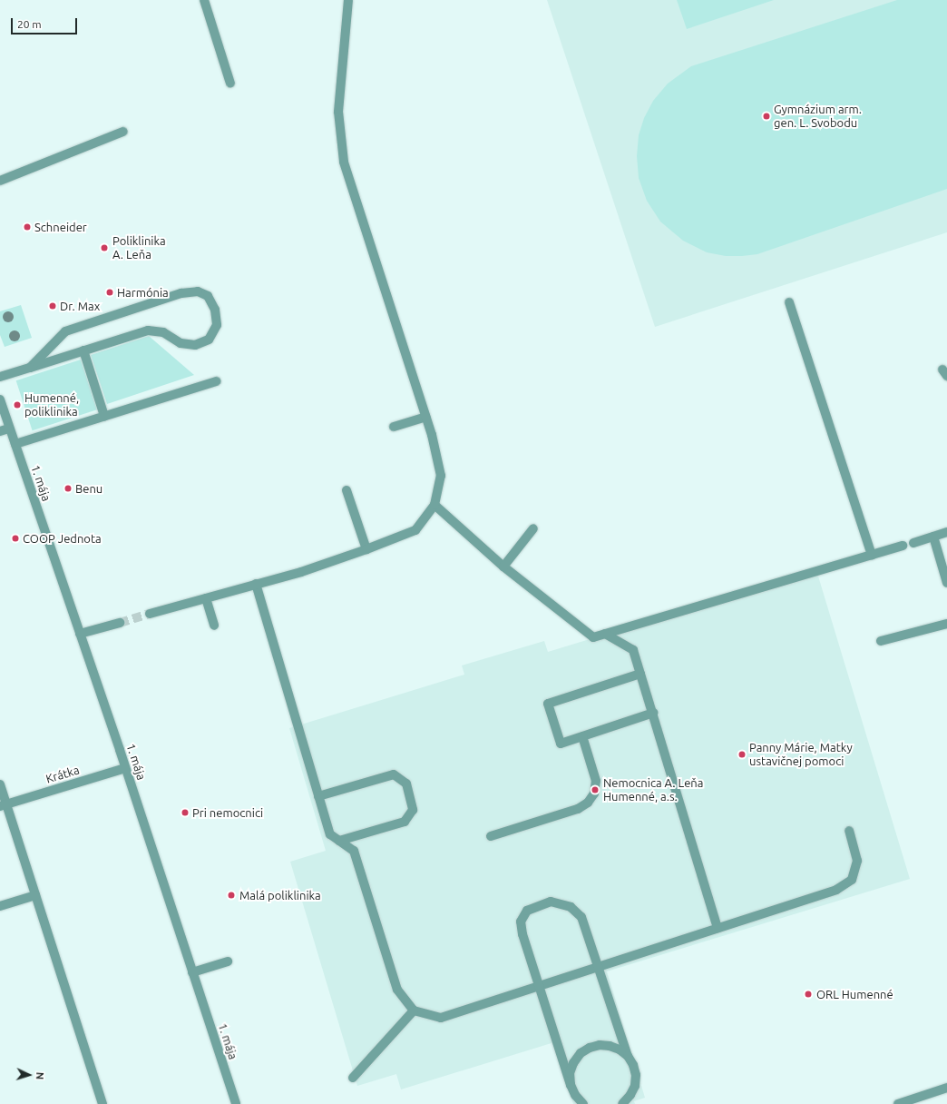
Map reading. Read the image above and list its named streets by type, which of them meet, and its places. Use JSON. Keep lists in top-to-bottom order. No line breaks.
{"streets":{"street":["1. mája","Krátka"]},"crossings":[["1. mája","Krátka"]],"places":["Gymnázium arm. gen. L. Svobodu","Schneider","Poliklinika A. Leňa","Harmónia","Dr. Max","Humenné, poliklinika","Benu","COOP Jednota","Panny Márie, Matky ustavičnej pomoci","Nemocnica A. Leňa Humenné, a.s.","Pri nemocnici","Malá poliklinika","ORL Humenné"],"scale_bar":"20 m","north":"right"}
